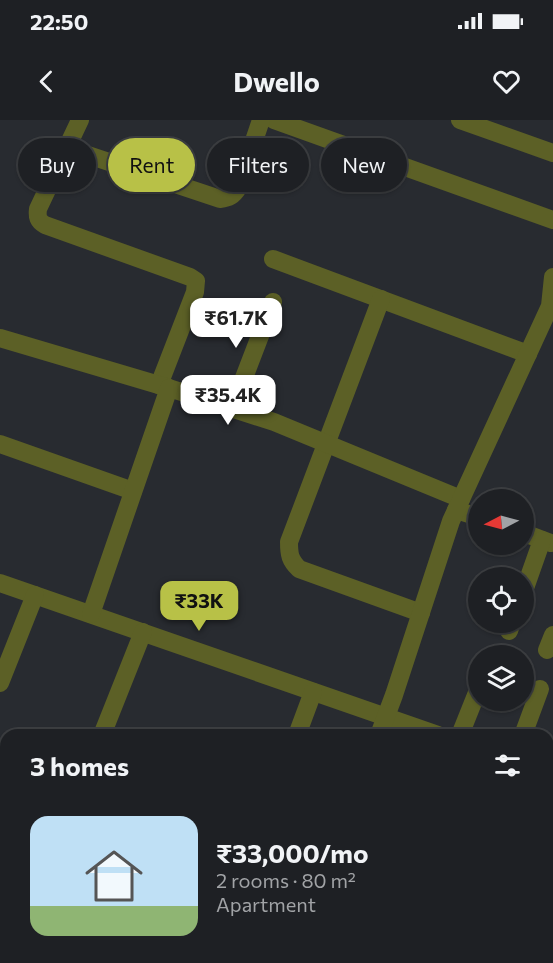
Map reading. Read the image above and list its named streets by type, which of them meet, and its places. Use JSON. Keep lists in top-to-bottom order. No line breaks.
{"north":"left","page":{"status":"22:50","header":"Dwello","chip":["Buy","Rent","Filters","New"],"price":["₹61.7K","₹35.4K","₹33K"],"heading":"3 homes","list":[{"name":"₹33,000/mo","note":"2 rooms · 80 m² · Apartment"}]}}
